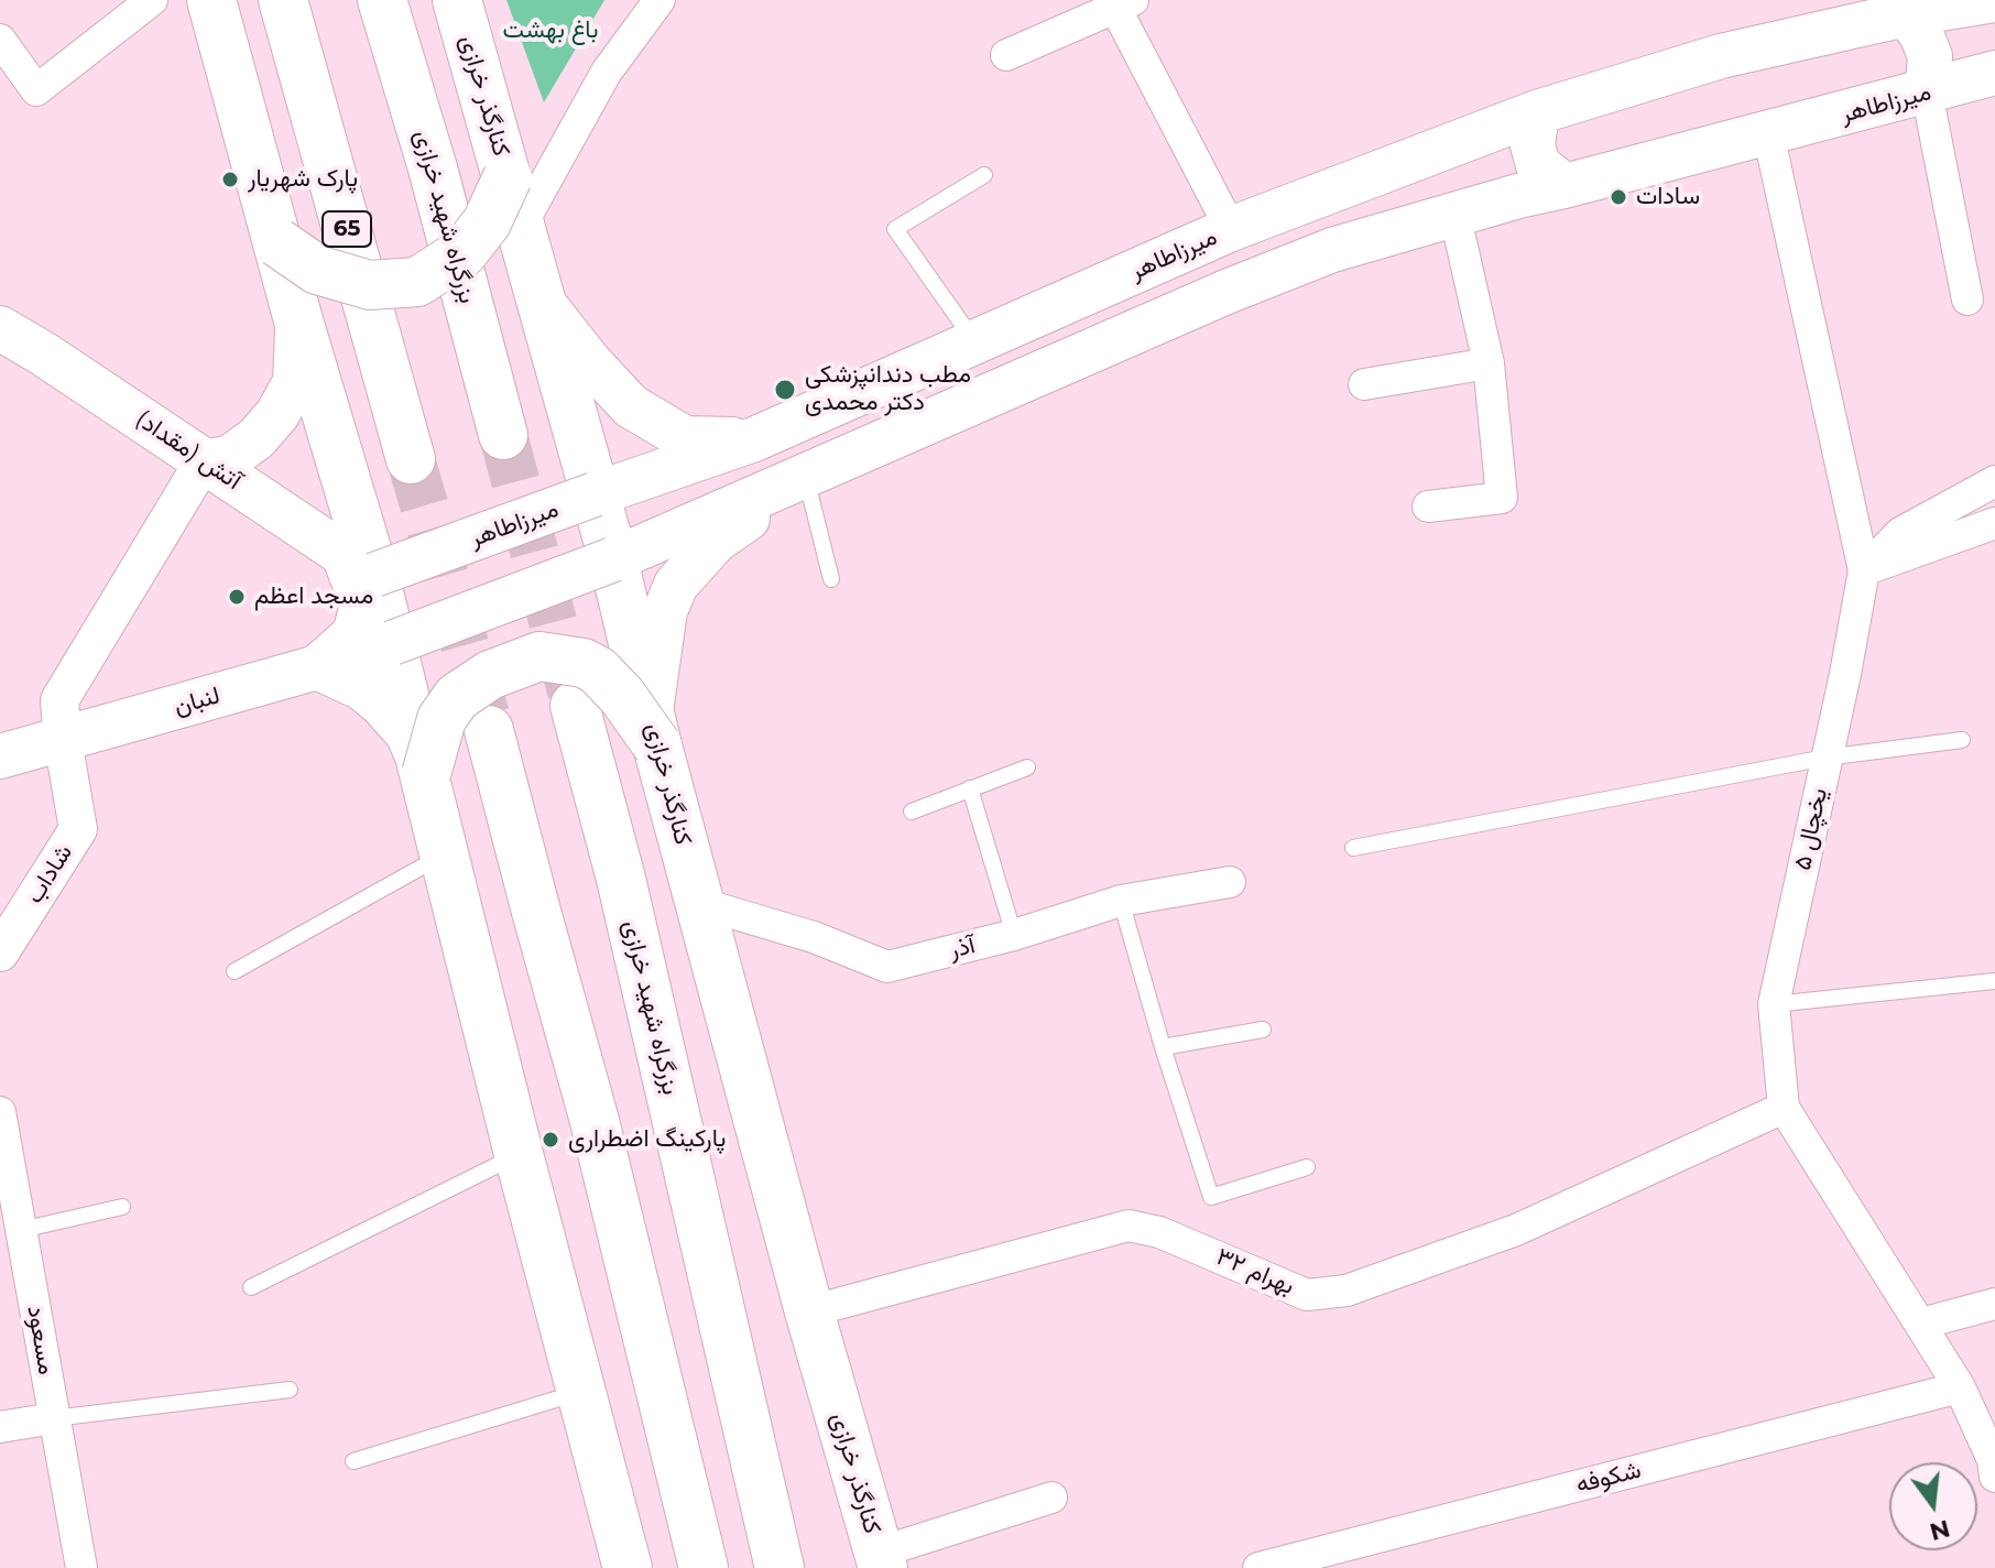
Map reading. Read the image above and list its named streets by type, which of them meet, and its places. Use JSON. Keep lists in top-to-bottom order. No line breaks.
{"streets":{"main road":["کنارگذر خرازی","میرزاطاهر","بزرگراه شهید خرازی","65","آتش (مقداد)","لنبان"],"street":["یخچال ۵","شاداب","آذر","بهرام ۳۲","مسعود","شکوفه"]},"crossings":[["کنارگذر خرازی","میرزاطاهر"],["کنارگذر خرازی","آذر"],["کنارگذر خرازی","بهرام ۳۲"],["میرزاطاهر","آتش (مقداد)"],["میرزاطاهر","لنبان"],["میرزاطاهر","یخچال ۵"],["آتش (مقداد)","شاداب"],["لنبان","شاداب"],["یخچال ۵","بهرام ۳۲"],["یخچال ۵","شکوفه"]],"parks":["باغ بهشت"],"places":["پارک شهریار","سادات","مطب دندانپزشکی دکتر محمدی","مسجد اعظم","پارکینگ اضطراری"],"north":"bottom"}
